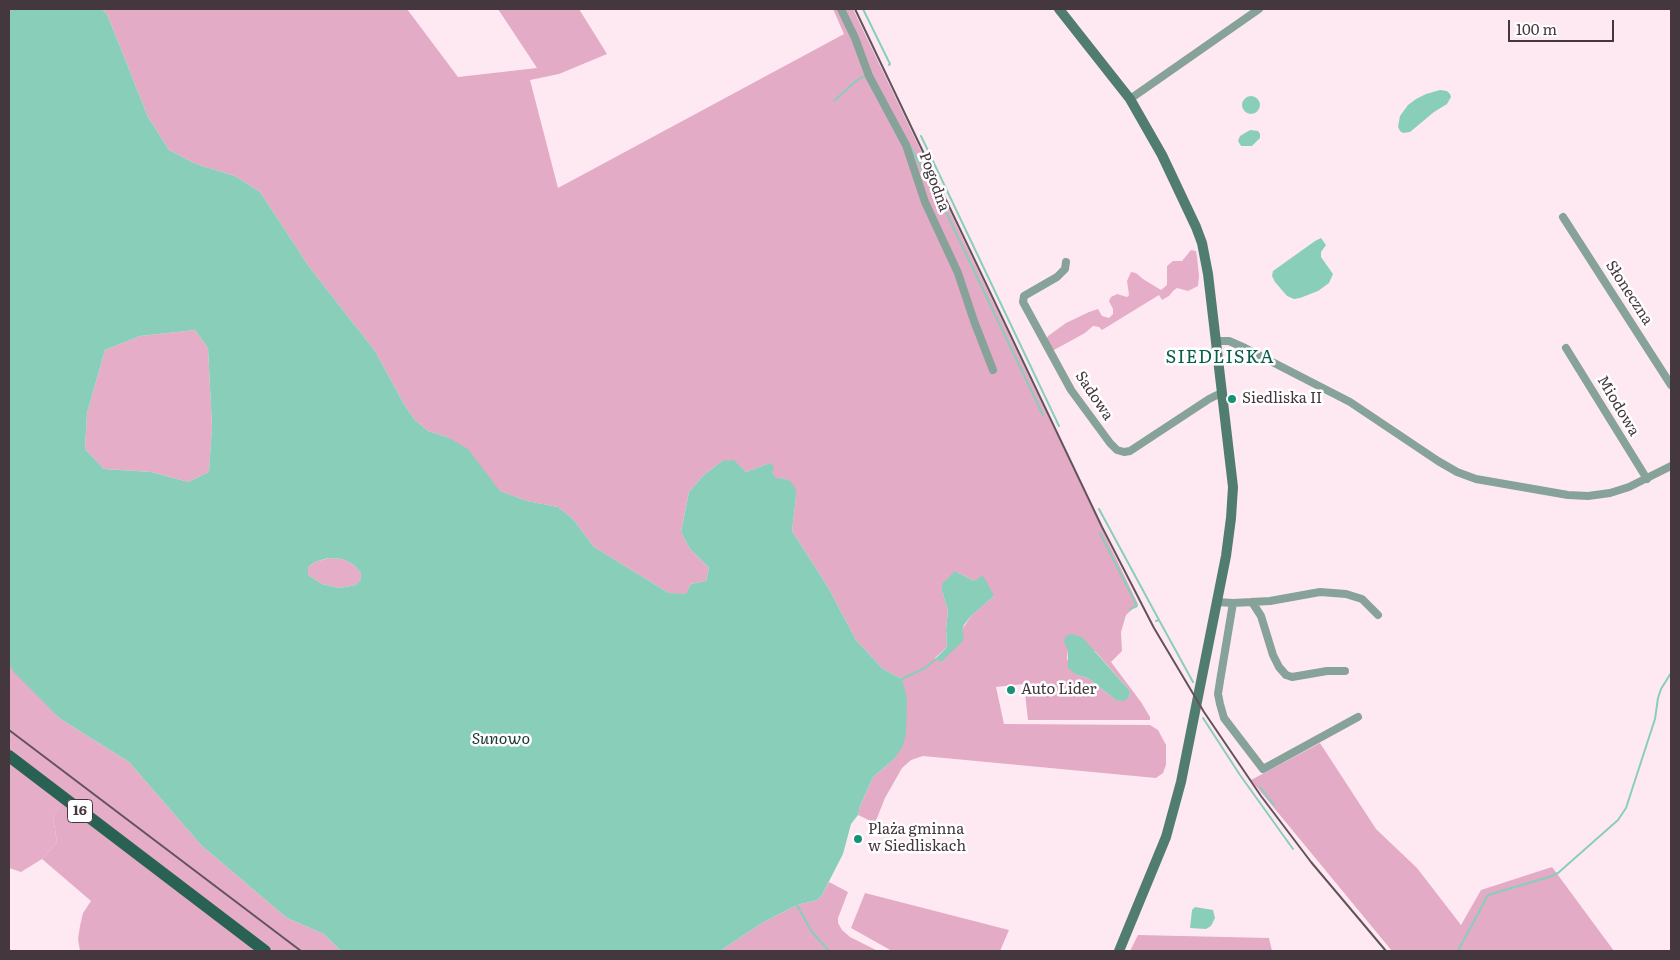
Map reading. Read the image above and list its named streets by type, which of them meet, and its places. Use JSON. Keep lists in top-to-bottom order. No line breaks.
{"streets":{"main road":["16"],"street":["Pogodna","Słoneczna","Sadowa","Miodowa"]},"districts":["SIEDLISKA"],"water":["Sunowo"],"places":["Siedliska II","Auto Lider","Plaża gminna w Siedliskach"],"scale_bar":"100 m"}
